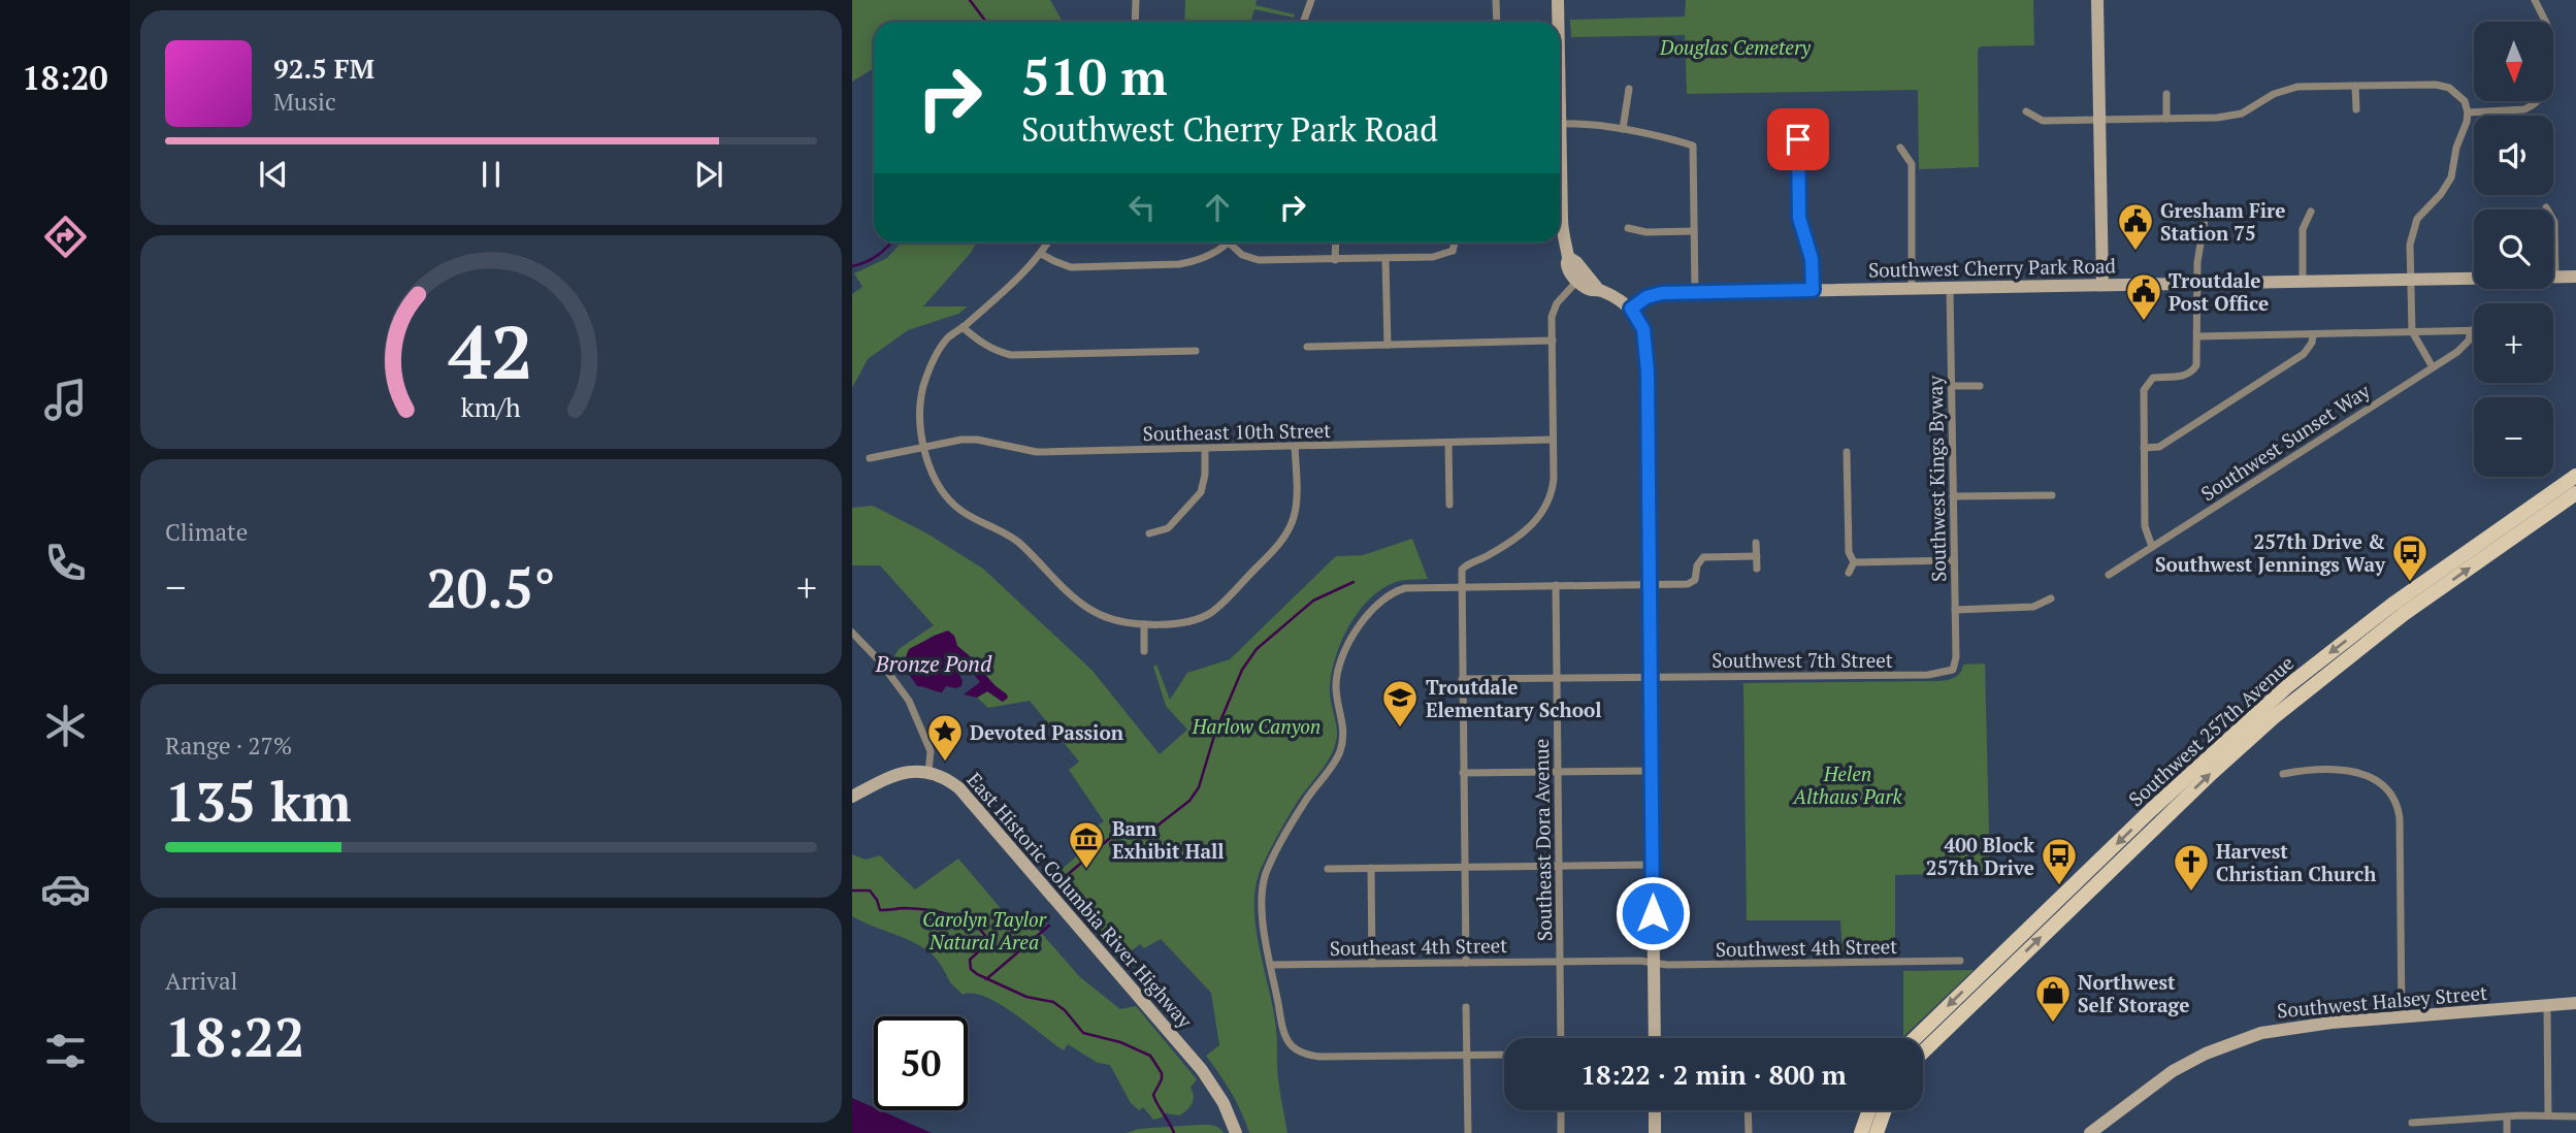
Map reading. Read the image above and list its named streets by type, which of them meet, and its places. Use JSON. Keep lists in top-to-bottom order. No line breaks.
{"streets":{"main road":["Southwest 257th Avenue"],"street":["Southwest Cherry Park Road","Southeast 10th Street","Southwest Sunset Way","Southwest Kings Byway","Southwest 7th Street","Southeast Dora Avenue","East Historic Columbia River Highway","Southeast 4th Street","Southwest 4th Street","Southwest Halsey Street"]},"crossings":[["Southwest Cherry Park Road","Southwest Kings Byway"],["Southwest Kings Byway","Southwest 7th Street"],["Southwest 7th Street","Southeast Dora Avenue"],["Southeast Dora Avenue","Southeast 4th Street"],["Southeast 4th Street","Southwest 4th Street"]],"water":["Bronze Pond"],"parks":["Douglas Cemetery","Harlow Canyon","Helen Althaus Park","Carolyn Taylor Natural Area"],"places":{"public building":["Gresham Fire Station 75","Troutdale Post Office"],"bus stop":["257th Drive & Southwest Jennings Way","400 Block 257th Drive"],"school or university":["Troutdale Elementary School"],"place":["Devoted Passion"],"museum":["Barn Exhibit Hall"],"church":["Harvest Christian Church"],"shop":["Northwest Self Storage"]},"north":"bottom","page":{"tabs":"18:20","map_buttons":["+","−"],"turn":["510 m","Southwest Cherry Park Road"],"song":["92.5 FM","Music"],"tile":["Climate",["Range · 27%","135 km"],["Arrival","18:22"]],"heat":["−","20.5°","+"],"limit":"50","trip":"18:22 · 2 min · 800 m","gauge":["42","km/h"]}}
